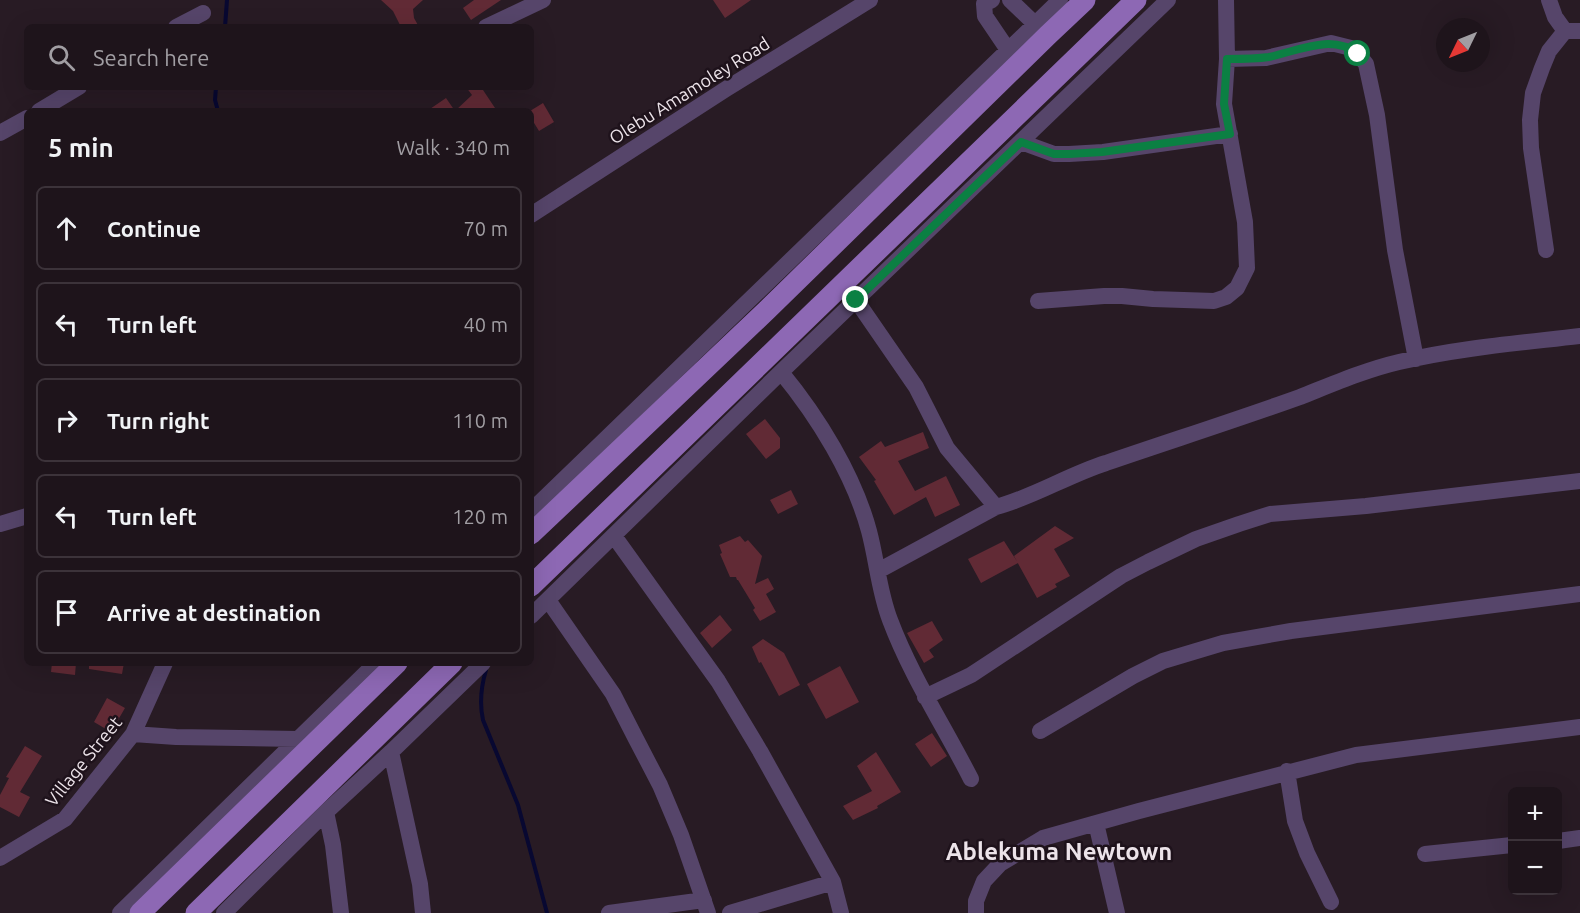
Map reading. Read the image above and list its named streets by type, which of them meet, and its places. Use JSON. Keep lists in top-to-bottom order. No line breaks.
{"streets":{"street":["Olebu Amamoley Road","Village Street"]},"districts":["Ablekuma Newtown"],"north":"bottom left","page":{"search":"Search here","heading":["5 min","Walk · 340 m"],"list":[["Continue","70 m"],["Turn left","40 m"],["Turn right","110 m"],["Turn left","120 m"],"Arrive at destination"],"map_buttons":["+","−"]}}
